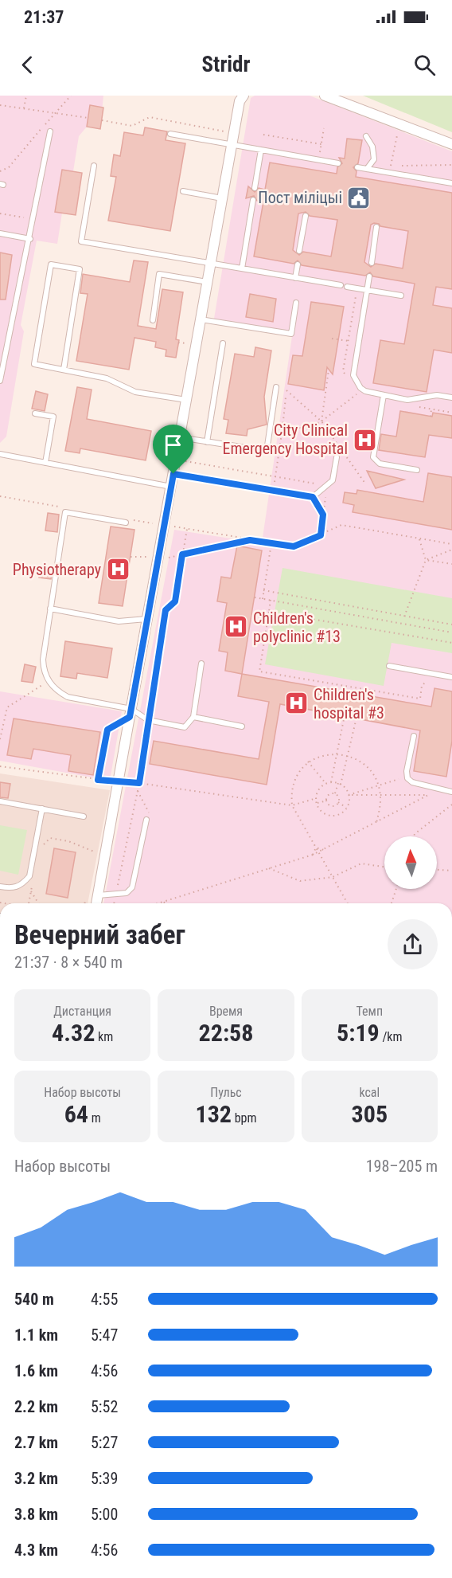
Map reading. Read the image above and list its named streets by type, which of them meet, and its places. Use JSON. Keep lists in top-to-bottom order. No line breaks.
{"places":{"public building":["Пост міліцыі"],"hospital":["City Clinical Emergency Hospital","Physiotherapy","Children's polyclinic #13","Children's hospital #3"]},"north":"top","page":{"status":"21:37","header":"Stridr","heading":["Вечерний забег","21:37 · 8 × 540 m"],"stats":[["Дистанция","4.32 km"],["Время","22:58"],["Темп","5:19 /km"],["Набор высоты","64 m"],["Пульс","132 bpm"],["kcal","305"]],"chart":["Набор высоты","198–205 m"],"list":[{"name":"540 m","note":"4:55"},{"name":"1.1 km","note":"5:47"},{"name":"1.6 km","note":"4:56"},{"name":"2.2 km","note":"5:52"},{"name":"2.7 km","note":"5:27"},{"name":"3.2 km","note":"5:39"},{"name":"3.8 km","note":"5:00"},{"name":"4.3 km","note":"4:56"}]}}
